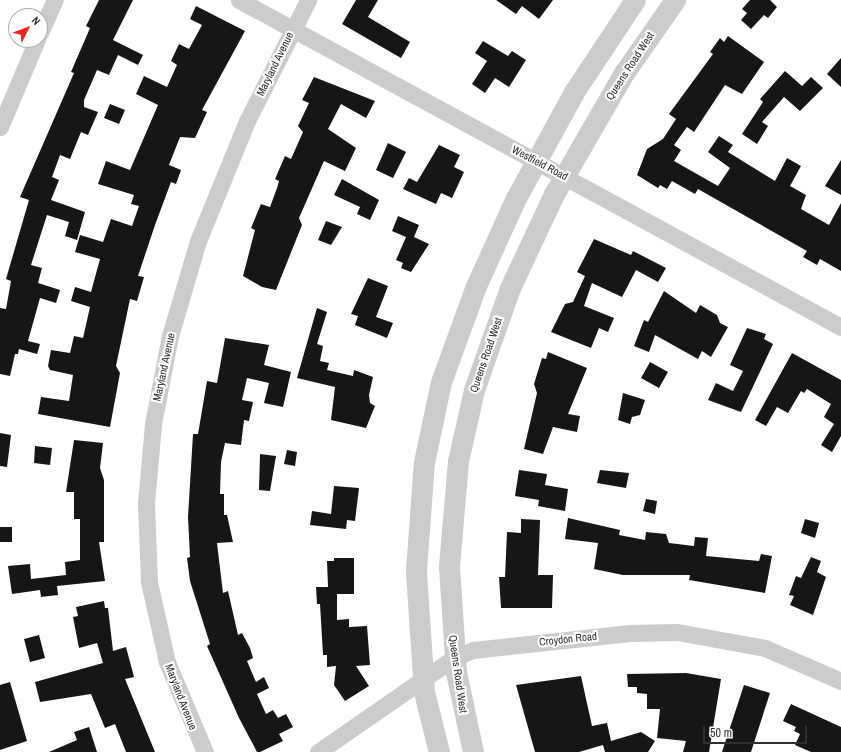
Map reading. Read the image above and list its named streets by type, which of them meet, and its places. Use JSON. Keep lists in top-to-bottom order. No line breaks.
{"streets":{"street":["Maryland Avenue","Queens Road West","Westfield Road","Croydon Road"]},"crossings":[["Maryland Avenue","Westfield Road"],["Queens Road West","Westfield Road"],["Queens Road West","Croydon Road"]],"scale_bar":"50 m","north":"top right"}
